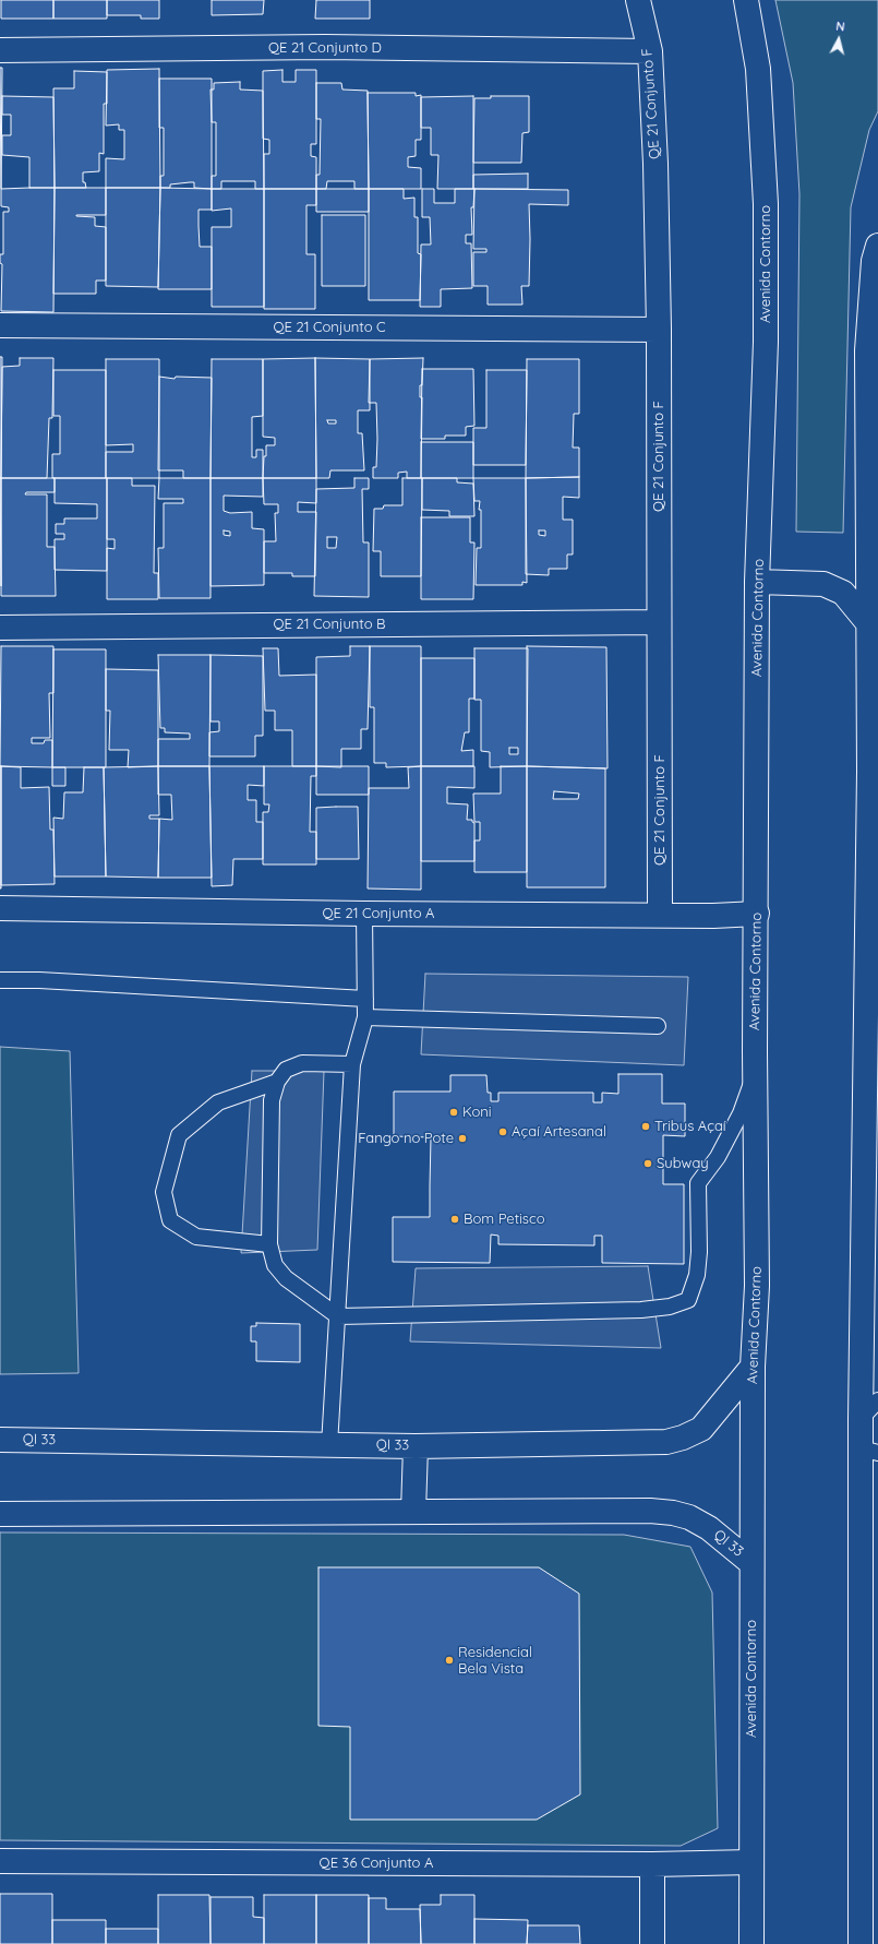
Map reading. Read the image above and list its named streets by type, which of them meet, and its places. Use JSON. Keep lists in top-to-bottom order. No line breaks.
{"streets":{"street":["QE 21 Conjunto D","QE 21 Conjunto F","Avenida Contorno","QE 21 Conjunto C","QE 21 Conjunto B","QE 21 Conjunto A","QI 33","QE 36 Conjunto A"]},"crossings":[["QE 21 Conjunto D","QE 21 Conjunto F"],["QE 21 Conjunto F","QE 21 Conjunto C"],["QE 21 Conjunto F","QE 21 Conjunto B"],["QE 21 Conjunto F","QE 21 Conjunto A"],["Avenida Contorno","QE 21 Conjunto A"],["Avenida Contorno","QI 33"],["Avenida Contorno","QE 36 Conjunto A"]],"places":["Koni","Tribus Açaí","Açaí Artesanal","Fango no Pote","Subway","Bom Petisco","Residencial Bela Vista"],"north":"top"}
